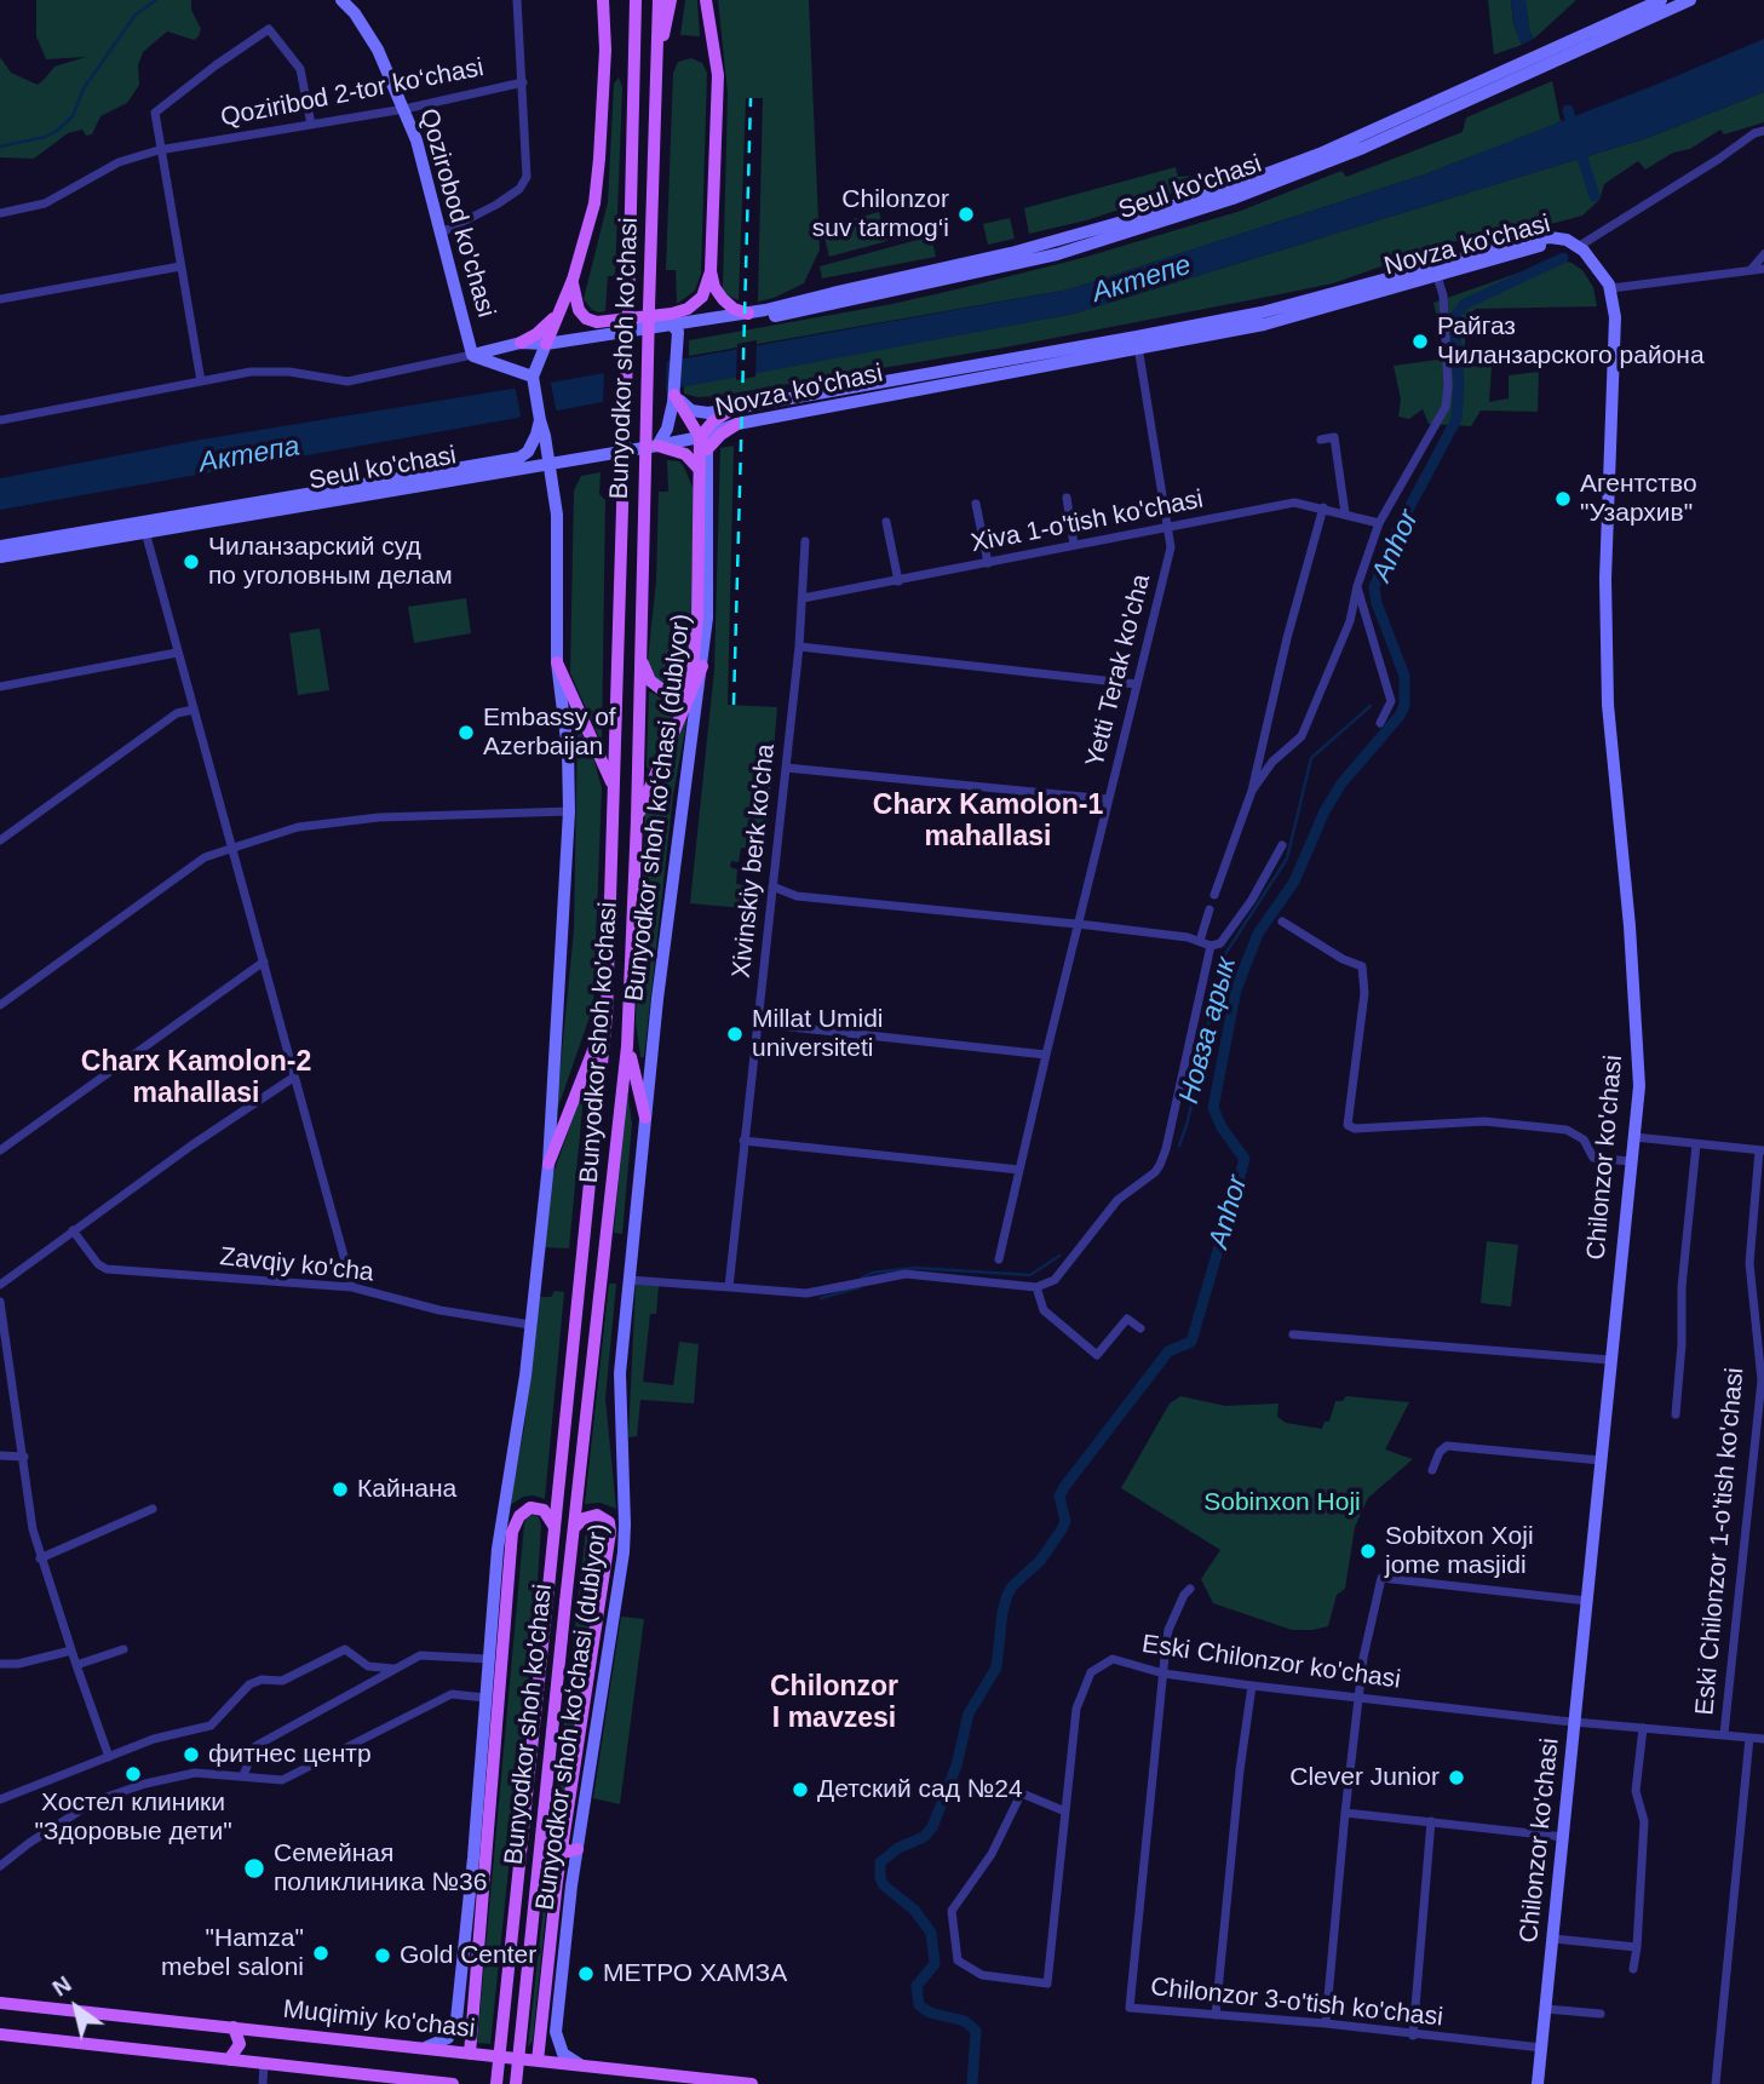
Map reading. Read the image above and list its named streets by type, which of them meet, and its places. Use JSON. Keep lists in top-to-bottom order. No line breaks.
{"streets":{"main road":["Seul ko'chasi","Qozirobod ko'chasi","Novza ko'chasi","Bunyodkor shoh ko'chasi","Bunyodkor shoh koʻchasi (dublyor)","Chilonzor ko'chasi","Muqimiy ko'chasi"],"street":["Qoziribod 2-tor ko‘chasi","Xiva 1-o'tish ko'chasi","Yetti Terak ko'cha","Xivinskiy berk ko'cha","Zavqiy ko'cha","Eski Chilonzor 1-o'tish ko'chasi","Eski Chilonzor ko'chasi","Chilonzor 3-o'tish ko'chasi"]},"crossings":[["Qoziribod 2-tor ko‘chasi","Qozirobod ko'chasi"],["Seul ko'chasi","Qozirobod ko'chasi"],["Seul ko'chasi","Novza ko'chasi"],["Novza ko'chasi","Yetti Terak ko'cha"],["Novza ko'chasi","Bunyodkor shoh koʻchasi (dublyor)"],["Xiva 1-o'tish ko'chasi","Yetti Terak ko'cha"],["Xiva 1-o'tish ko'chasi","Xivinskiy berk ko'cha"],["Bunyodkor shoh koʻchasi (dublyor)","Muqimiy ko'chasi"],["Chilonzor ko'chasi","Eski Chilonzor ko'chasi"],["Chilonzor ko'chasi","Chilonzor 3-o'tish ko'chasi"],["Eski Chilonzor 1-o'tish ko'chasi","Eski Chilonzor ko'chasi"],["Eski Chilonzor ko'chasi","Chilonzor 3-o'tish ko'chasi"]],"districts":["Charx Kamolon-1 mahallasi","Charx Kamolon-2 mahallasi","Chilonzor I mavzesi"],"water":["Актепе","Актепа","Anhor","Новза арык"],"parks":["Sobinxon Hoji"],"places":["Chilonzor suv tarmog‘i","Райгаз Чиланзарского района","Агентство \"Узархив\"","Чиланзарский суд по уголовным делам","Embassy of Azerbaijan","Millat Umidi universiteti","Кайнана","Sobitxon Xoji jome masjidi","фитнес центр","Хостел клиники \"Здоровые дети\"","Clever Junior","Детский сад №24","Семейная поликлиника №36","\"Hamza\" mebel saloni","Gold Center","МЕТРО ХАМЗА"],"north":"top left"}
